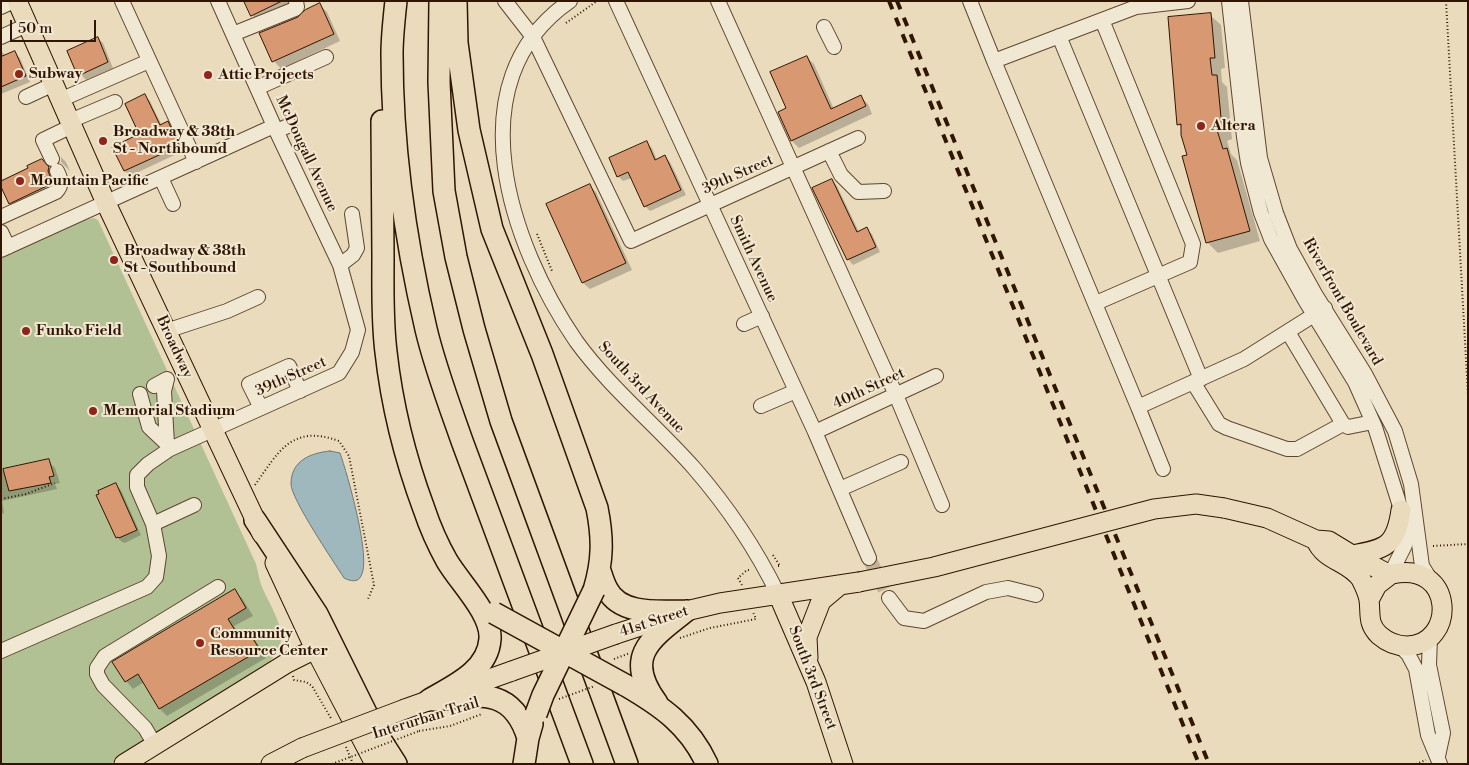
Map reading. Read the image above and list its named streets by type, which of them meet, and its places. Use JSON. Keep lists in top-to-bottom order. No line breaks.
{"streets":{"main road":["Broadway","41st Street","South 3rd Street"],"street":["McDougall Avenue","39th Street","Smith Avenue","Riverfront Boulevard","South 3rd Avenue","40th Street"],"path":["Interurban Trail"]},"crossings":[["McDougall Avenue","39th Street"],["39th Street","Smith Avenue"],["39th Street","Broadway"],["39th Street","South 3rd Avenue"],["Smith Avenue","40th Street"],["Riverfront Boulevard","41st Street"],["South 3rd Avenue","41st Street"],["South 3rd Avenue","South 3rd Street"],["41st Street","South 3rd Street"]],"places":["Subway","Attic Projects","Altera","Broadway & 38th St - Northbound","Mountain Pacific","Broadway & 38th St - Southbound","Funko Field","Memorial Stadium","Community Resource Center"],"scale_bar":"50 m"}
